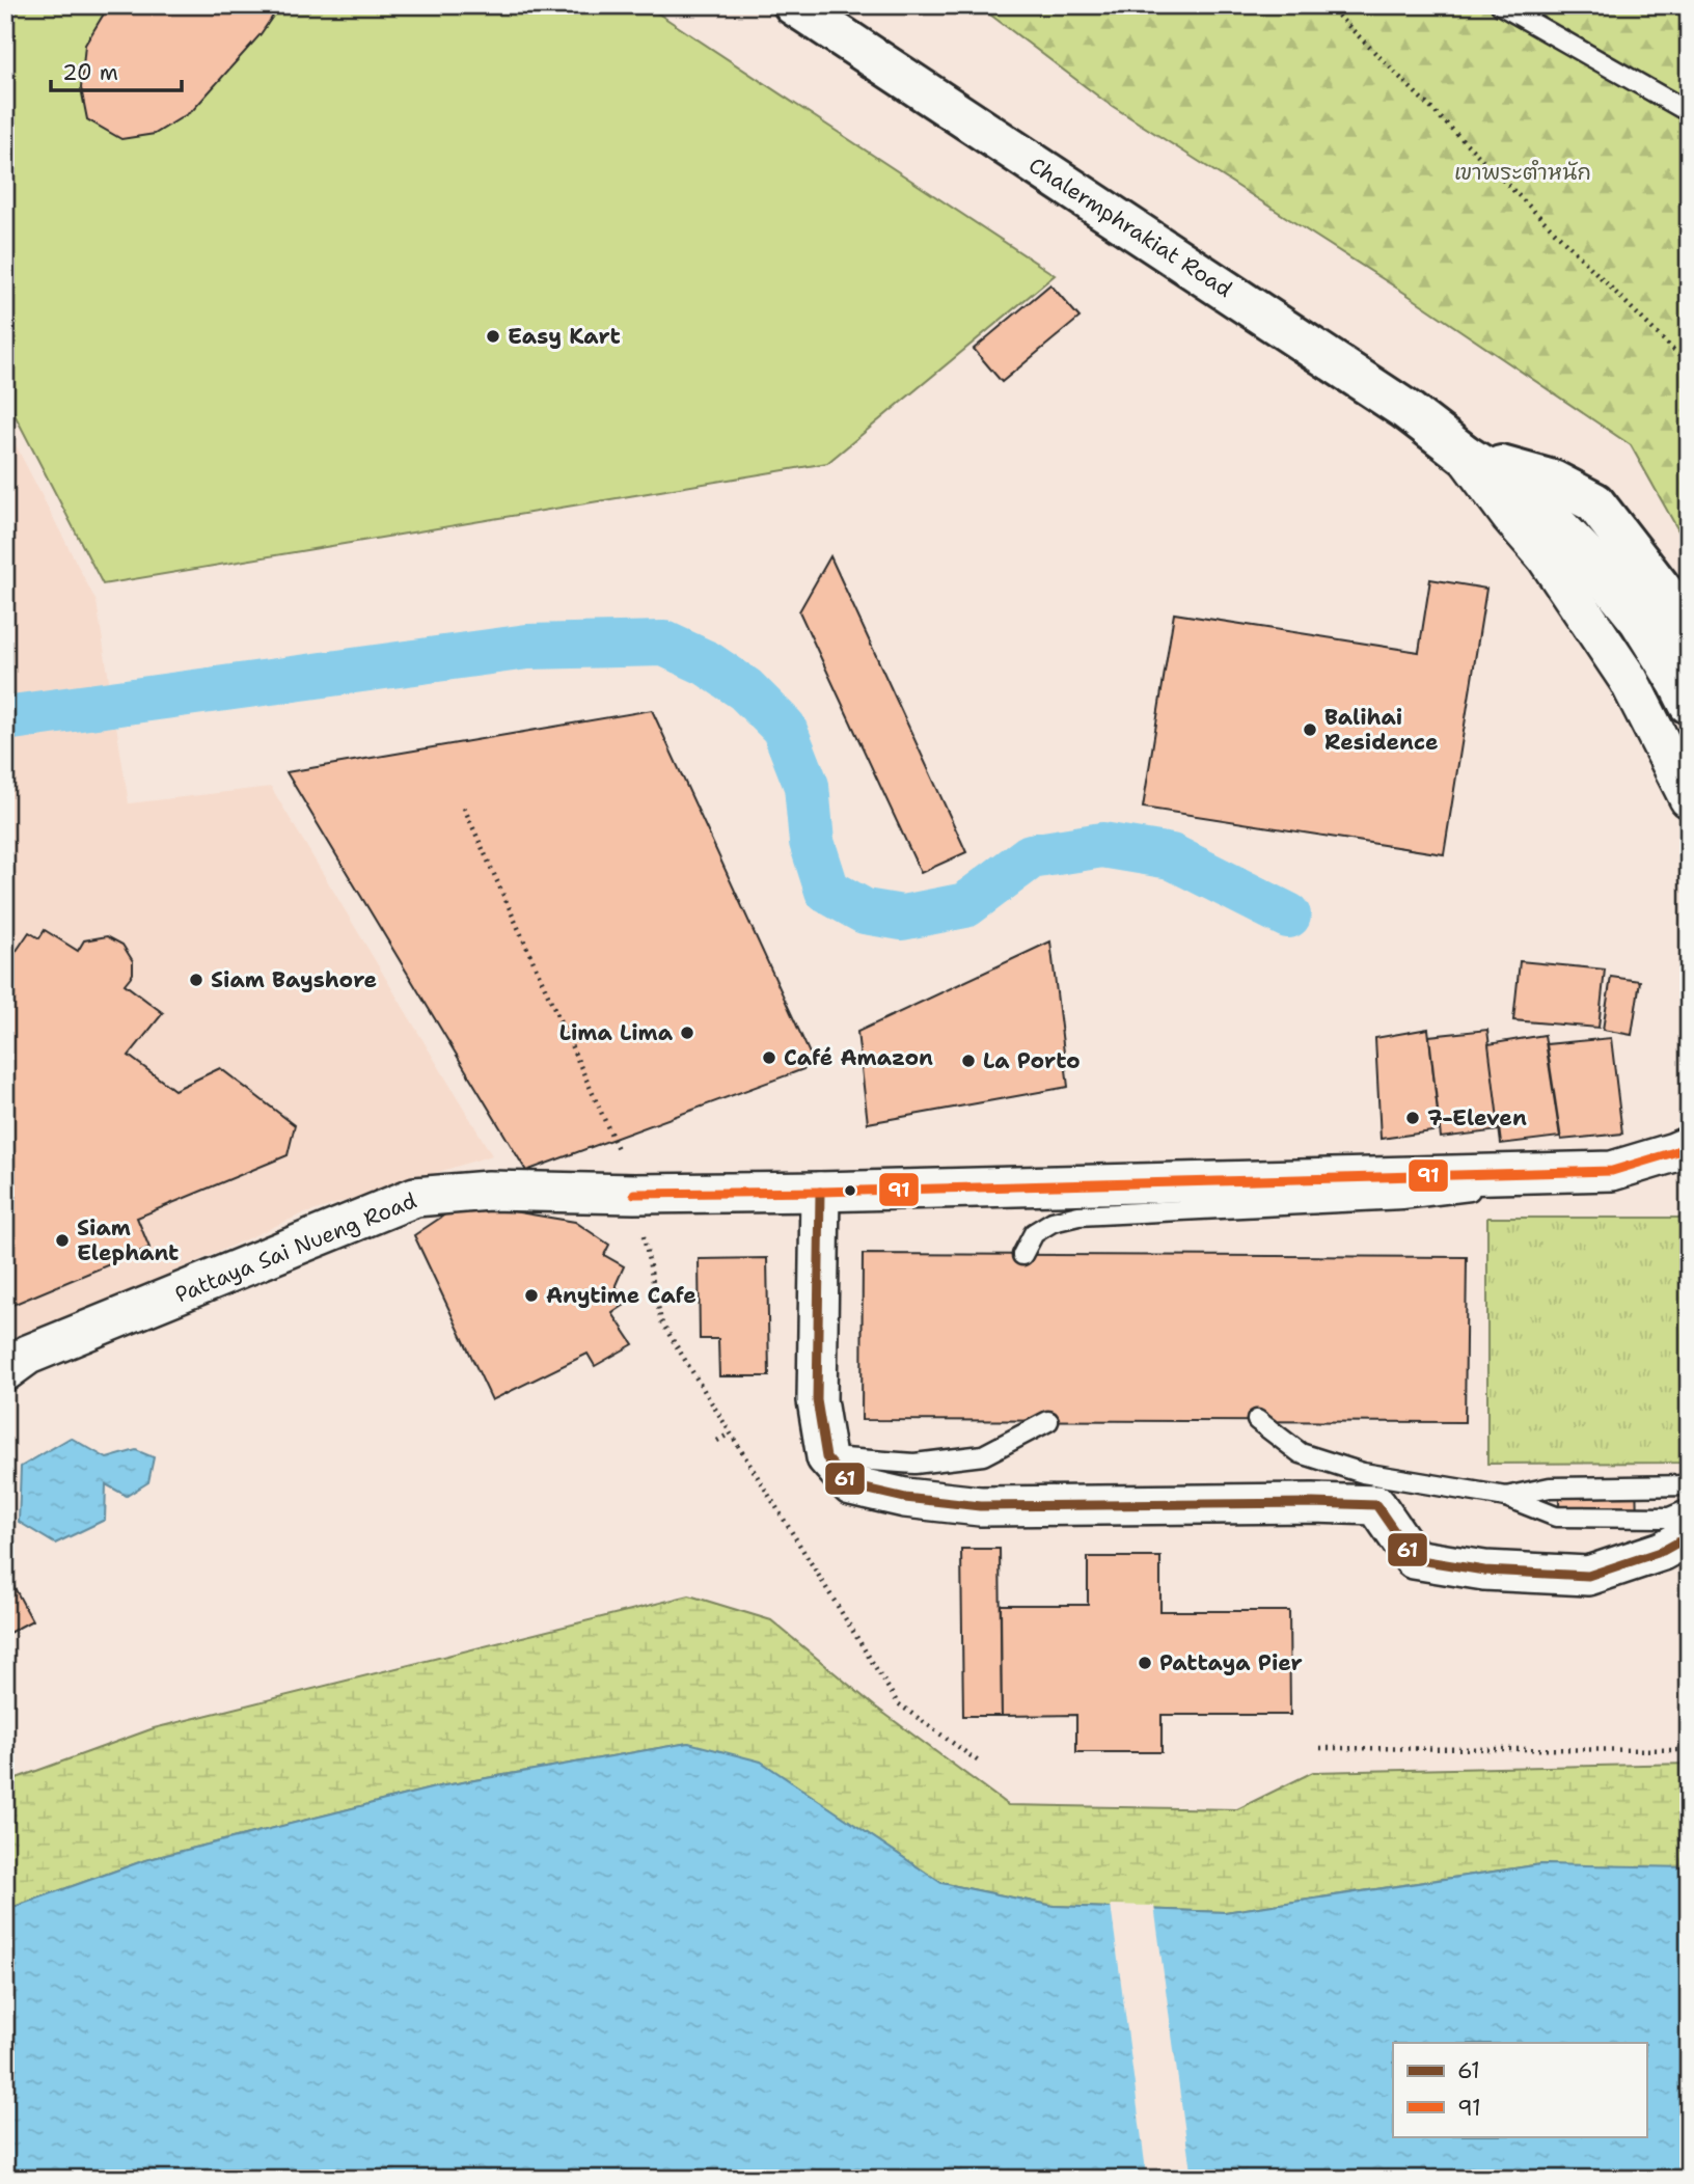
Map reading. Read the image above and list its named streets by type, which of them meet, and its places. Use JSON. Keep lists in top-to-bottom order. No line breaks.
{"streets":{"street":["Chalermphrakiat Road","Pattaya Sai Nueng Road"]},"parks":["เขาพระตำหนัก"],"places":["Easy Kart","Balihai Residence","Siam Bayshore","Lima Lima","Café Amazon","La Porto","7-Eleven","Siam Elephant","Anytime Cafe","Pattaya Pier"],"lines":["transit line 91","transit line 61"],"legend":["61","91"],"scale_bar":"20 m"}
